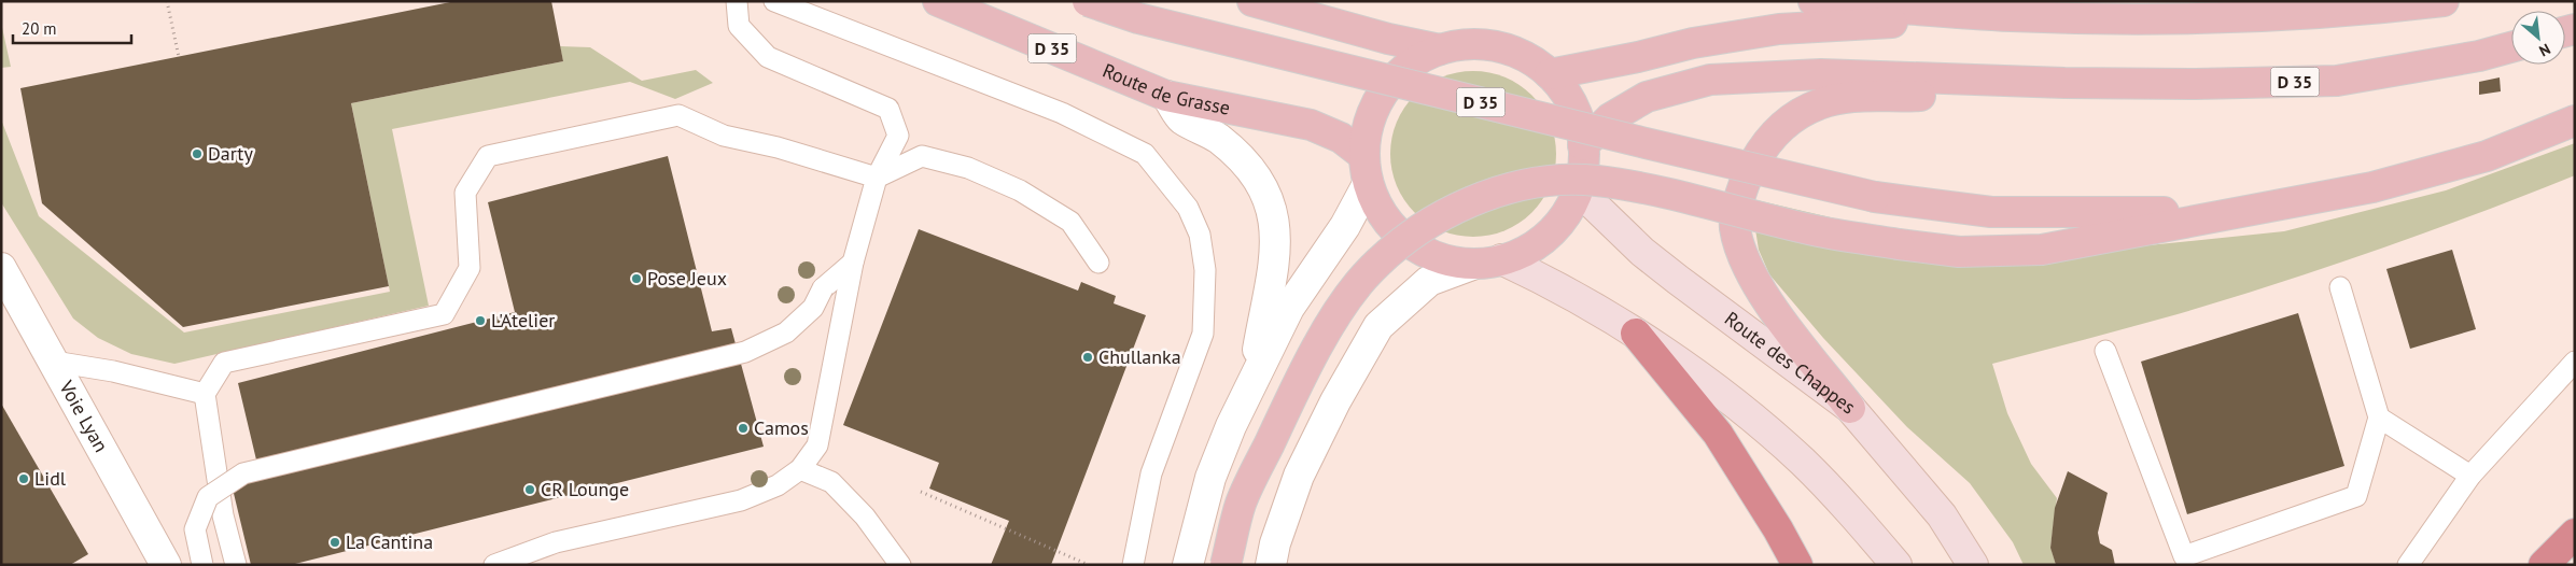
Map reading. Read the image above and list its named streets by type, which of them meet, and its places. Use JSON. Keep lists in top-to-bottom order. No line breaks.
{"streets":{"main road":["D 35","Route de Grasse","Route des Chappes"],"street":["Voie Lyan"]},"crossings":[["D 35","Route des Chappes"]],"places":["Darty","Pose Jeux","L'Atelier","Chullanka","Camos","Lidl","CR Lounge","La Cantina"],"scale_bar":"20 m","north":"bottom right"}
